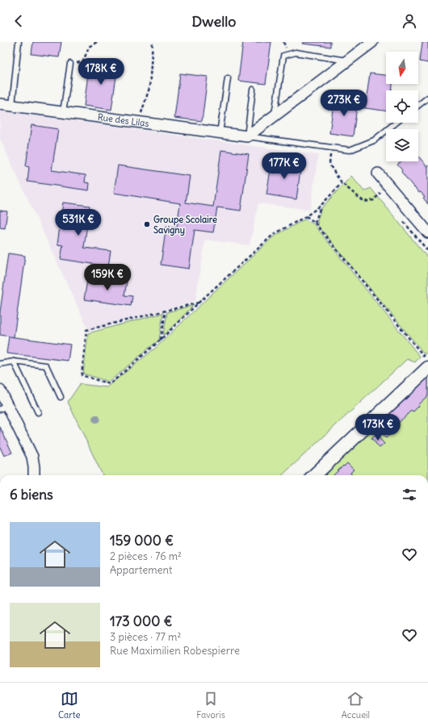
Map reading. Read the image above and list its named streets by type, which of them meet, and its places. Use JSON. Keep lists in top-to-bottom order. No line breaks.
{"streets":{"street":["Rue des Lilas"]},"places":["Groupe Scolaire Savigny"],"north":"bottom","page":{"header":"Dwello","price":["178K €","273K €","177K €","531K €","159K €","173K €"],"heading":"6 biens","list":[{"name":"159 000 €","note":"2 pièces · 76 m² · Appartement"},{"name":"173 000 €","note":"3 pièces · 77 m² · Rue Maximilien Robespierre"}],"tabs":["Carte","Favoris","Accueil"]}}
